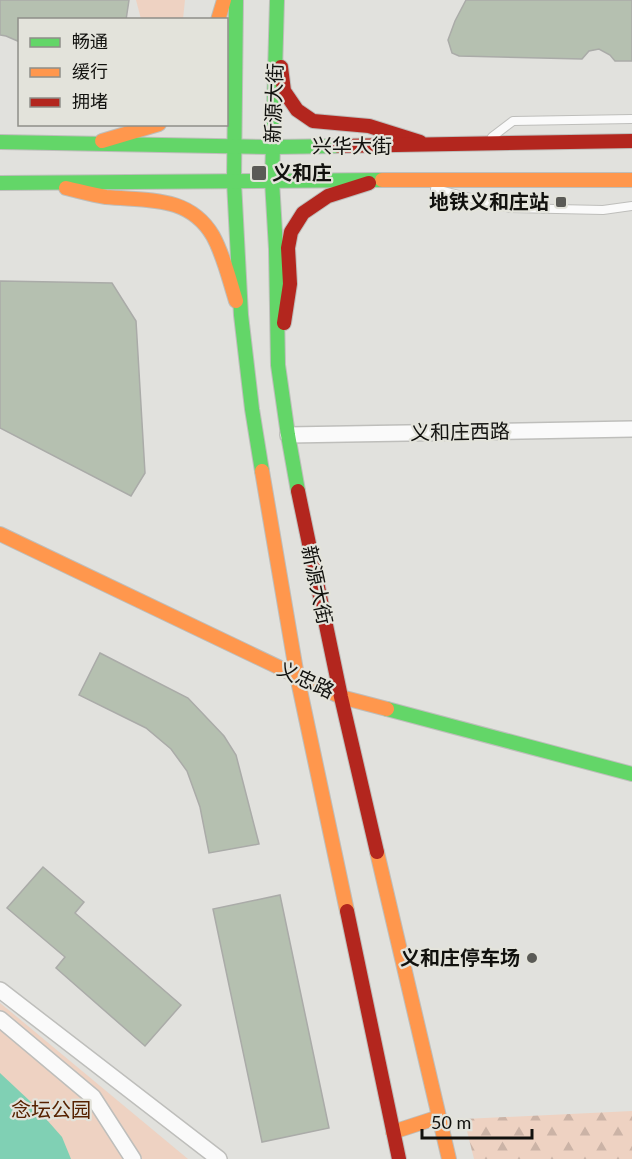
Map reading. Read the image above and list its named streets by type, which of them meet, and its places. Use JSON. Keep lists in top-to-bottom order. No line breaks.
{"streets":{"main road":["新源大街","兴华大街","义忠路"],"street":["义和庄西路"]},"crossings":[["新源大街","兴华大街"],["新源大街","义和庄西路"],["新源大街","义忠路"]],"parks":["念坛公园"],"places":{"transit":["义和庄","地铁义和庄站"],"other":["义和庄停车场"]},"legend":["畅通","缓行","拥堵"],"scale_bar":"50 m"}
